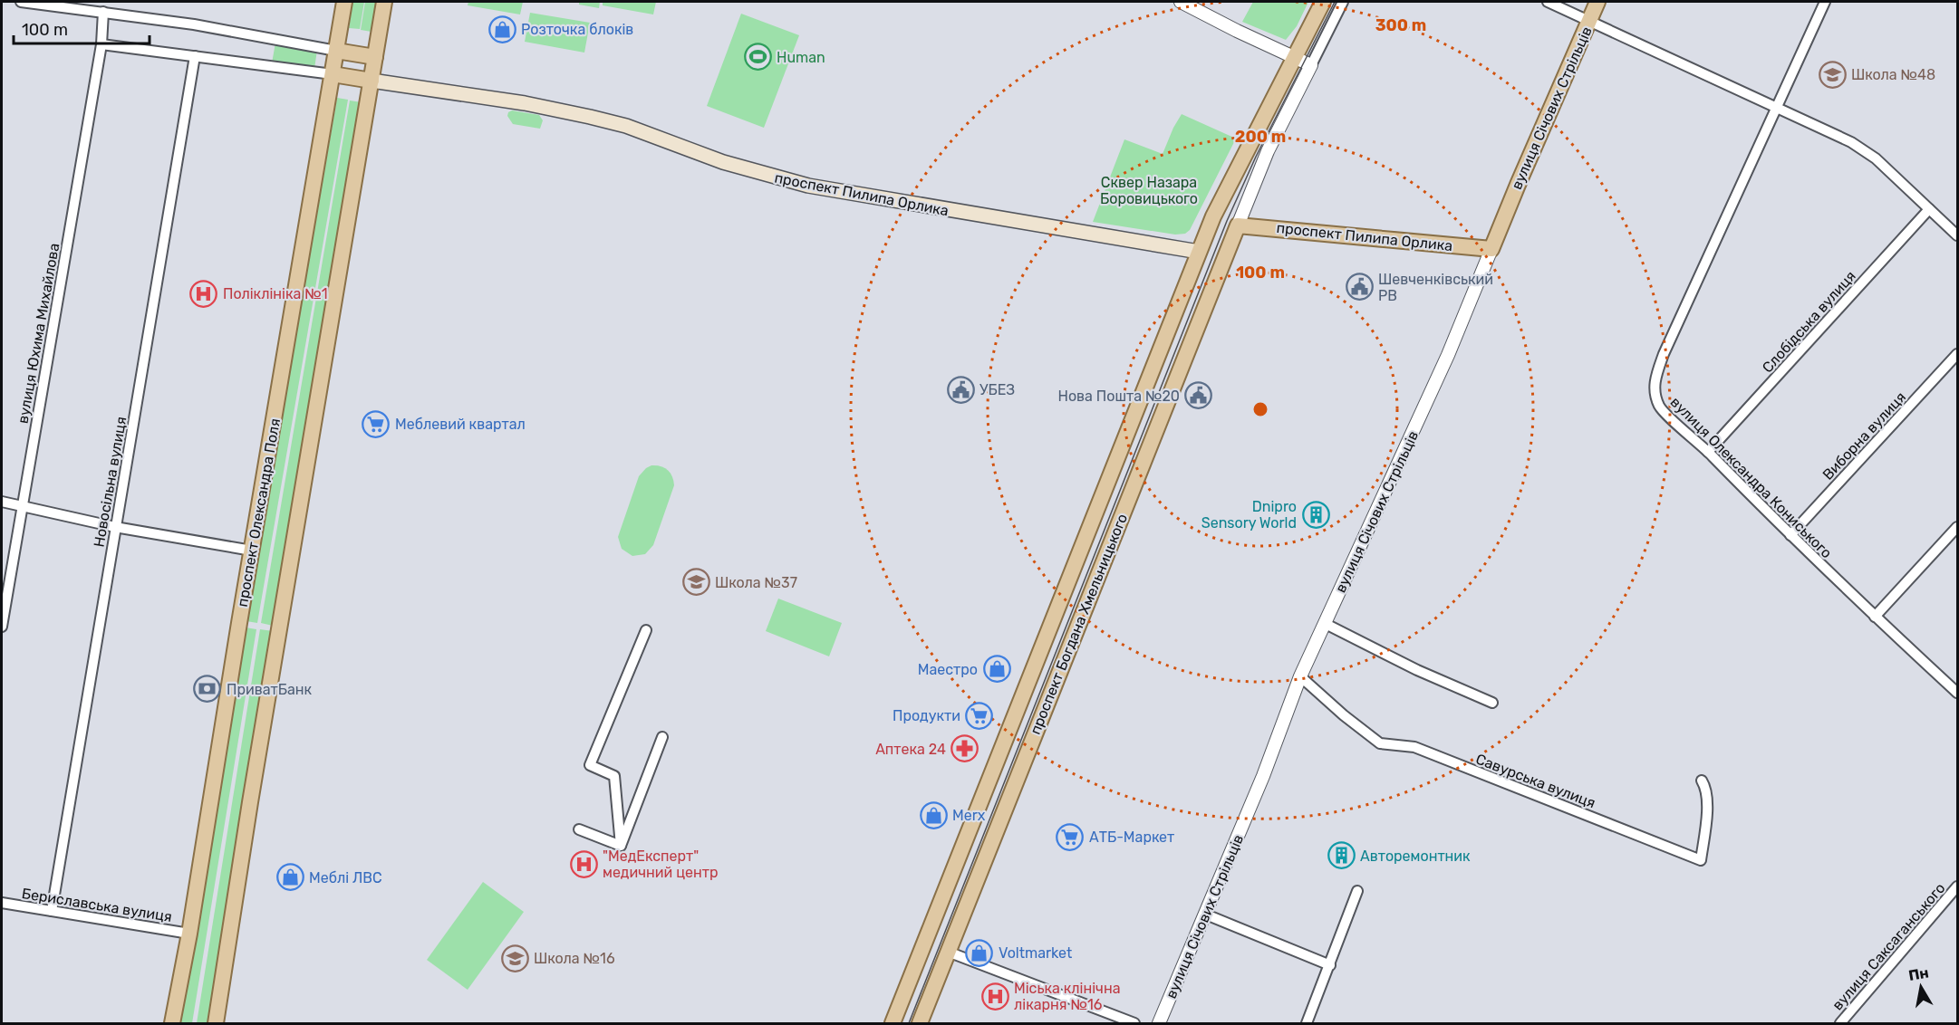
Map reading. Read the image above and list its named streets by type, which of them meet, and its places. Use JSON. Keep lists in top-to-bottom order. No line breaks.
{"streets":{"main road":["вулиця Січових Стрільців","проспект Пилипа Орлика","проспект Олександра Поля","проспект Богдана Хмельницького"],"street":["Слобідська вулиця","вулиця Юхима Михайлова","Виборна вулиця","вулиця Олександра Кониського","Новосільна вулиця","Савурська вулиця","Бериславська вулиця","вулиця Саксаганського"]},"crossings":[["вулиця Січових Стрільців","проспект Пилипа Орлика"],["вулиця Січових Стрільців","Савурська вулиця"],["проспект Пилипа Орлика","проспект Богдана Хмельницького"],["Слобідська вулиця","вулиця Олександра Кониського"],["Виборна вулиця","вулиця Олександра Кониського"],["Новосільна вулиця","Бериславська вулиця"],["проспект Олександра Поля","Бериславська вулиця"]],"parks":["Сквер Назара Боровицького"],"places":{"shop":["Розточка блоків","Маестро","Merx","Меблі ЛВС","Voltmarket"],"sports":["Human"],"school or university":["Школа №48","Школа №37","Школа №16"],"public building":["Шевченківський РВ","УБЕЗ","Нова Пошта №20"],"hospital":["Поліклініка №1","\"МедЕксперт\" медичний центр","Міська клінічна лікарня №16"],"supermarket":["Меблевий квартал","Продукти","АТБ-Маркет"],"building":["Dnipro Sensory World","Авторемонтник"],"bank":["ПриватБанк"],"pharmacy":["Аптека 24"]},"scale_bar":"100 m","north":"top","rings":["300 m","200 m","100 m"]}
